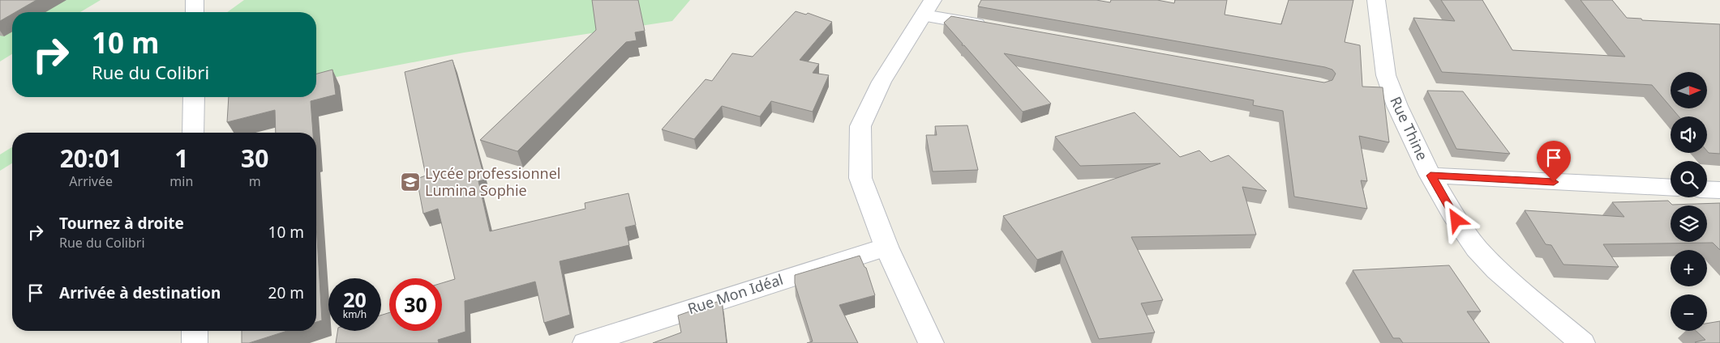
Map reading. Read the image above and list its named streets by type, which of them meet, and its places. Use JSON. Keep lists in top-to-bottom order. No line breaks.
{"streets":{"street":["Rue Thine","Rue Mon Idéal"]},"places":{"school or university":["Lycée professionnel Lumina Sophie"]},"north":"right","page":{"turn":["10 m","Rue du Colibri"],"map_buttons":["+","−"],"eta":["20:01","Arrivée","1","min","30","m"],"list":[{"name":"Tournez à droite","note":"Rue du Colibri","value":"10 m"},{"name":"Arrivée à destination","value":"20 m"}],"speed":"20 km/h","limit":"30"}}
